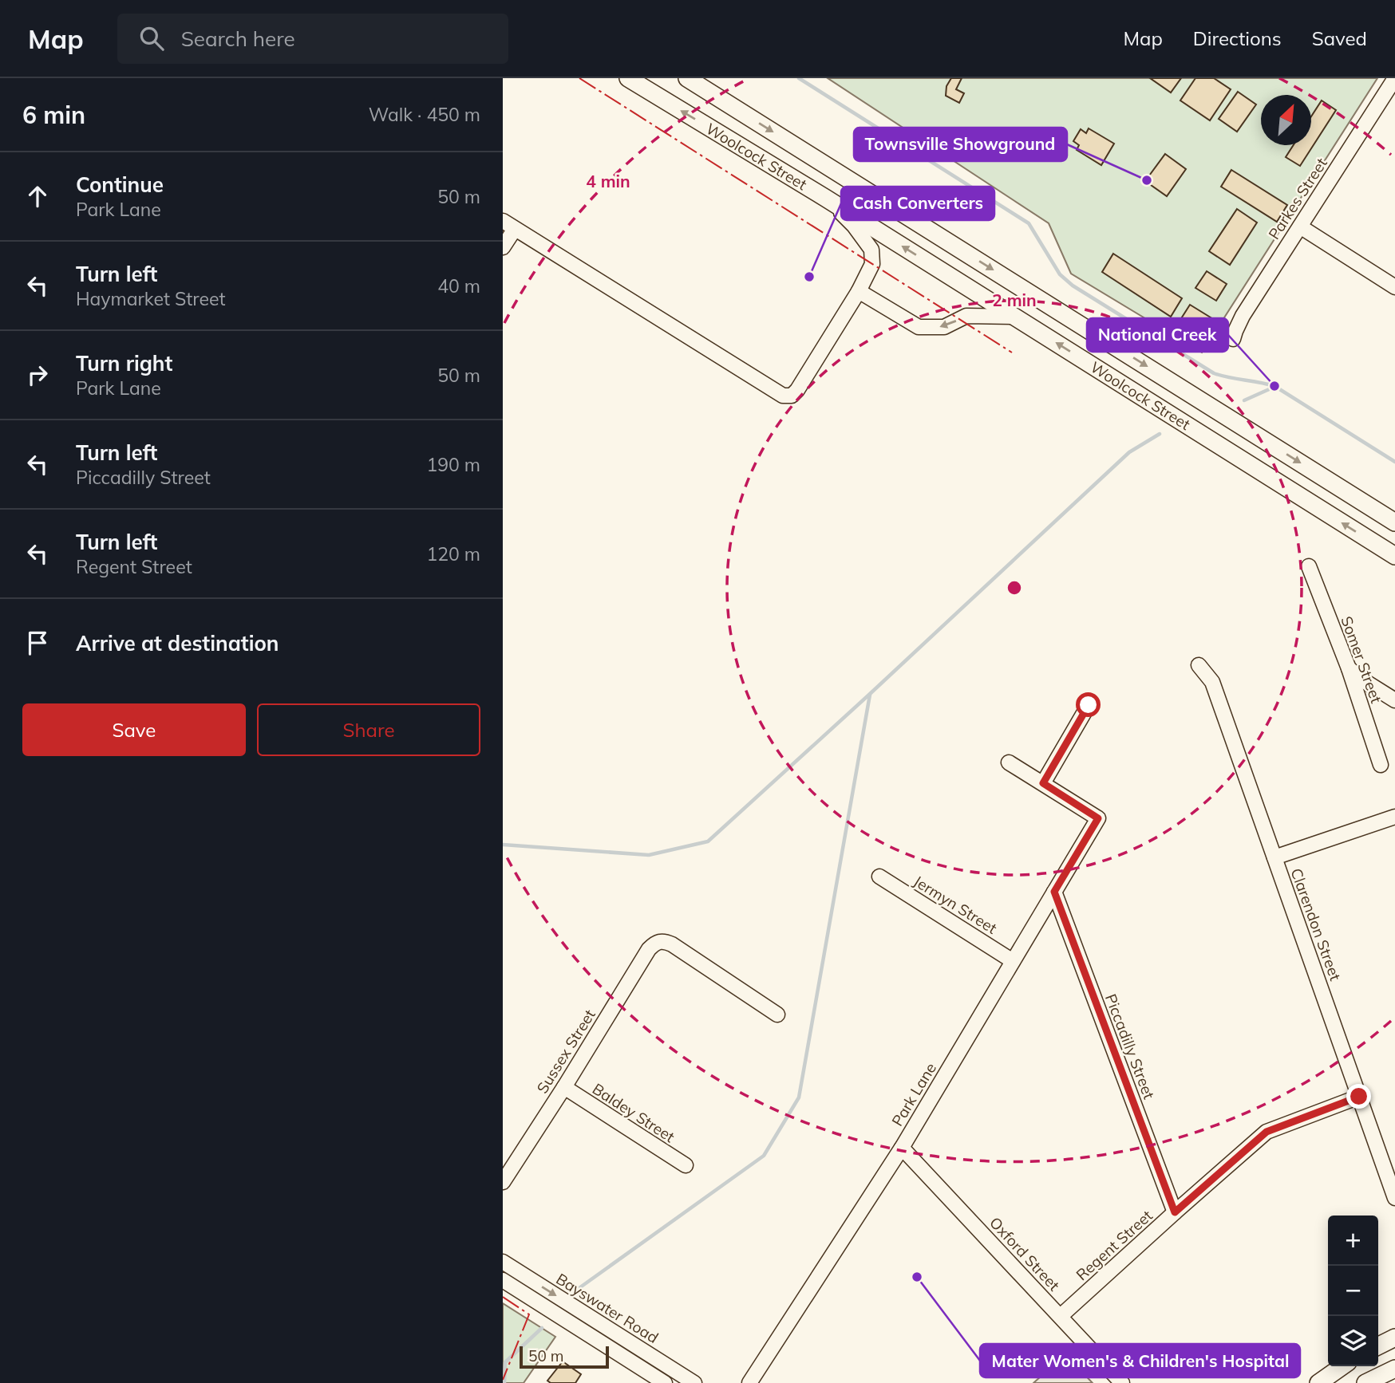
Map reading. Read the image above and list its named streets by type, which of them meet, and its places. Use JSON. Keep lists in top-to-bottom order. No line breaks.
{"streets":{"main road":["Woolcock Street"],"street":["Parkes Street","Somer Street","Jermyn Street","Clarendon Street","Piccadilly Street","Sussex Street","Park Lane","Baldey Street","Regent Street","Oxford Street","Bayswater Road"]},"crossings":[["Jermyn Street","Park Lane"],["Clarendon Street","Regent Street"],["Piccadilly Street","Park Lane"],["Piccadilly Street","Regent Street"],["Sussex Street","Baldey Street"],["Park Lane","Oxford Street"],["Regent Street","Oxford Street"]],"places":["Townsville Showground","Cash Converters","National Creek","Mater Women's & Children's Hospital"],"scale_bar":"50 m","north":"top right","page":{"header":"Map","search":"Search here","nav":["Map","Directions","Saved"],"heading":["6 min","Walk · 450 m"],"list":[["Continue","Park Lane","50 m"],["Turn left","Haymarket Street","40 m"],["Turn right","Park Lane","50 m"],["Turn left","Piccadilly Street","190 m"],["Turn left","Regent Street","120 m"],"Arrive at destination"],"buttons":["Save","Share"],"map_buttons":["+","−"],"scale":"50 m"},"rings":["4 min","2 min"]}
